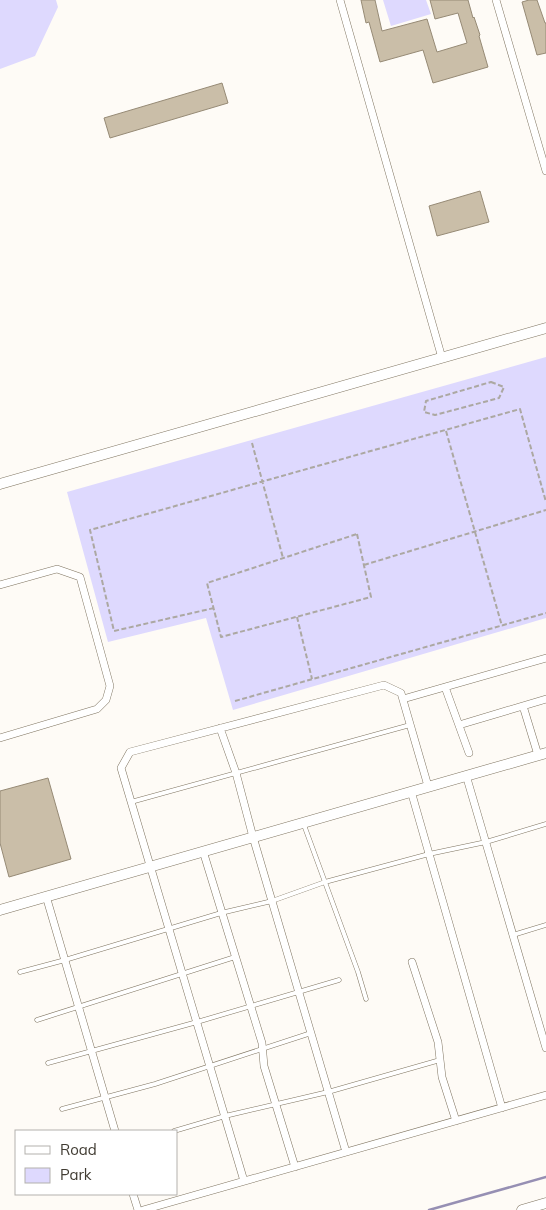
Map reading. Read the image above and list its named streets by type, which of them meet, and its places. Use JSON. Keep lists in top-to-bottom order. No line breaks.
{"legend":["Road","Park"]}
